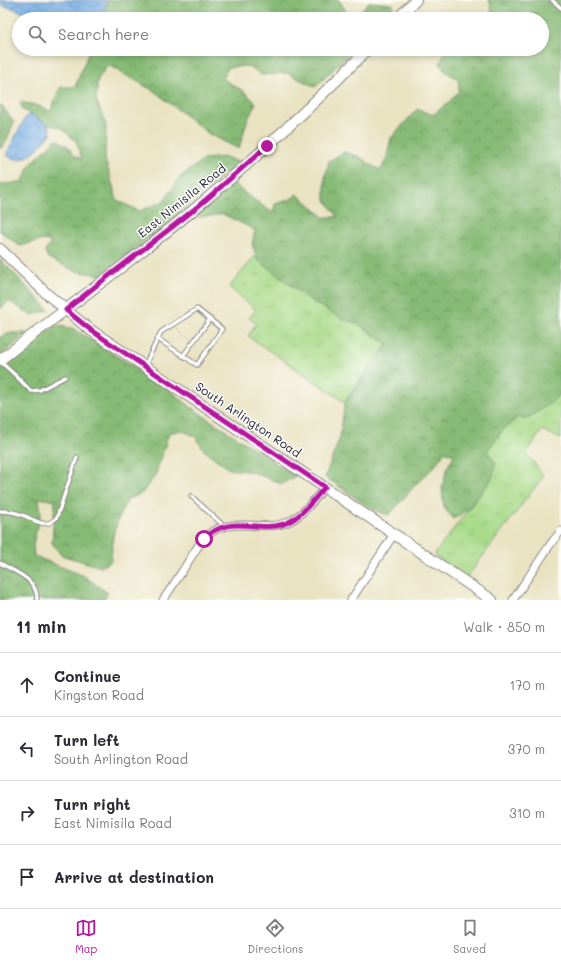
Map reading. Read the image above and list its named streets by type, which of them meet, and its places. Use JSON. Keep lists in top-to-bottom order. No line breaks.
{"streets":{"street":["East Nimisila Road","South Arlington Road"]},"crossings":[["East Nimisila Road","South Arlington Road"]],"page":{"search":"Search here","heading":["11 min","Walk · 850 m"],"list":[["Continue","Kingston Road","170 m"],["Turn left","South Arlington Road","370 m"],["Turn right","East Nimisila Road","310 m"],"Arrive at destination"],"nav":["Map","Directions","Saved"]}}
